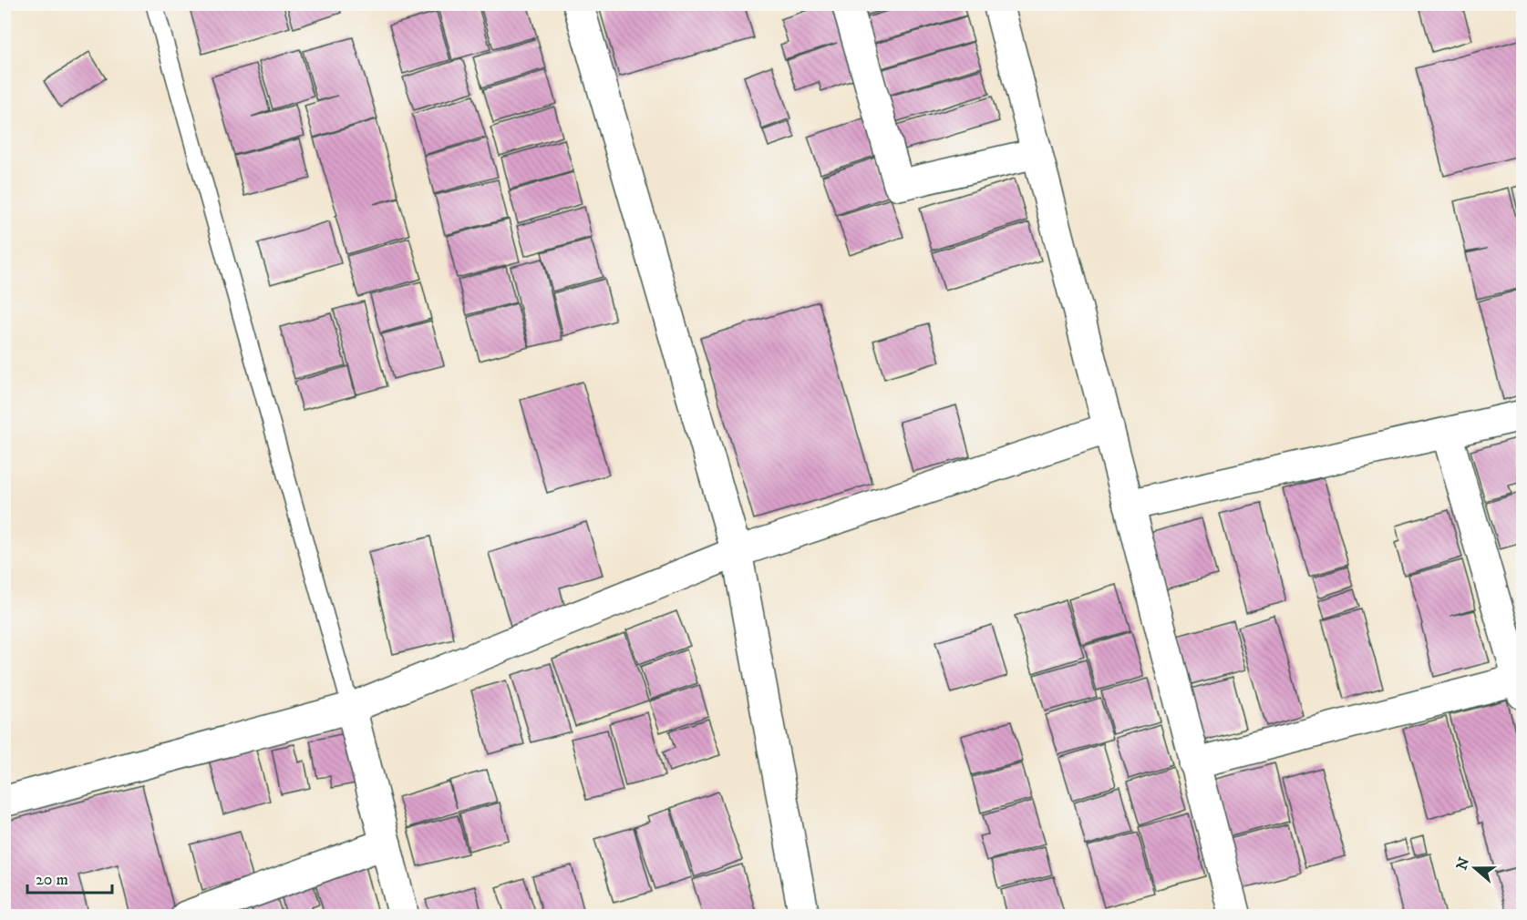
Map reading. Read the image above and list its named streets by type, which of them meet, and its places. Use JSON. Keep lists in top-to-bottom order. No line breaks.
{"scale_bar":"20 m","north":"left"}
